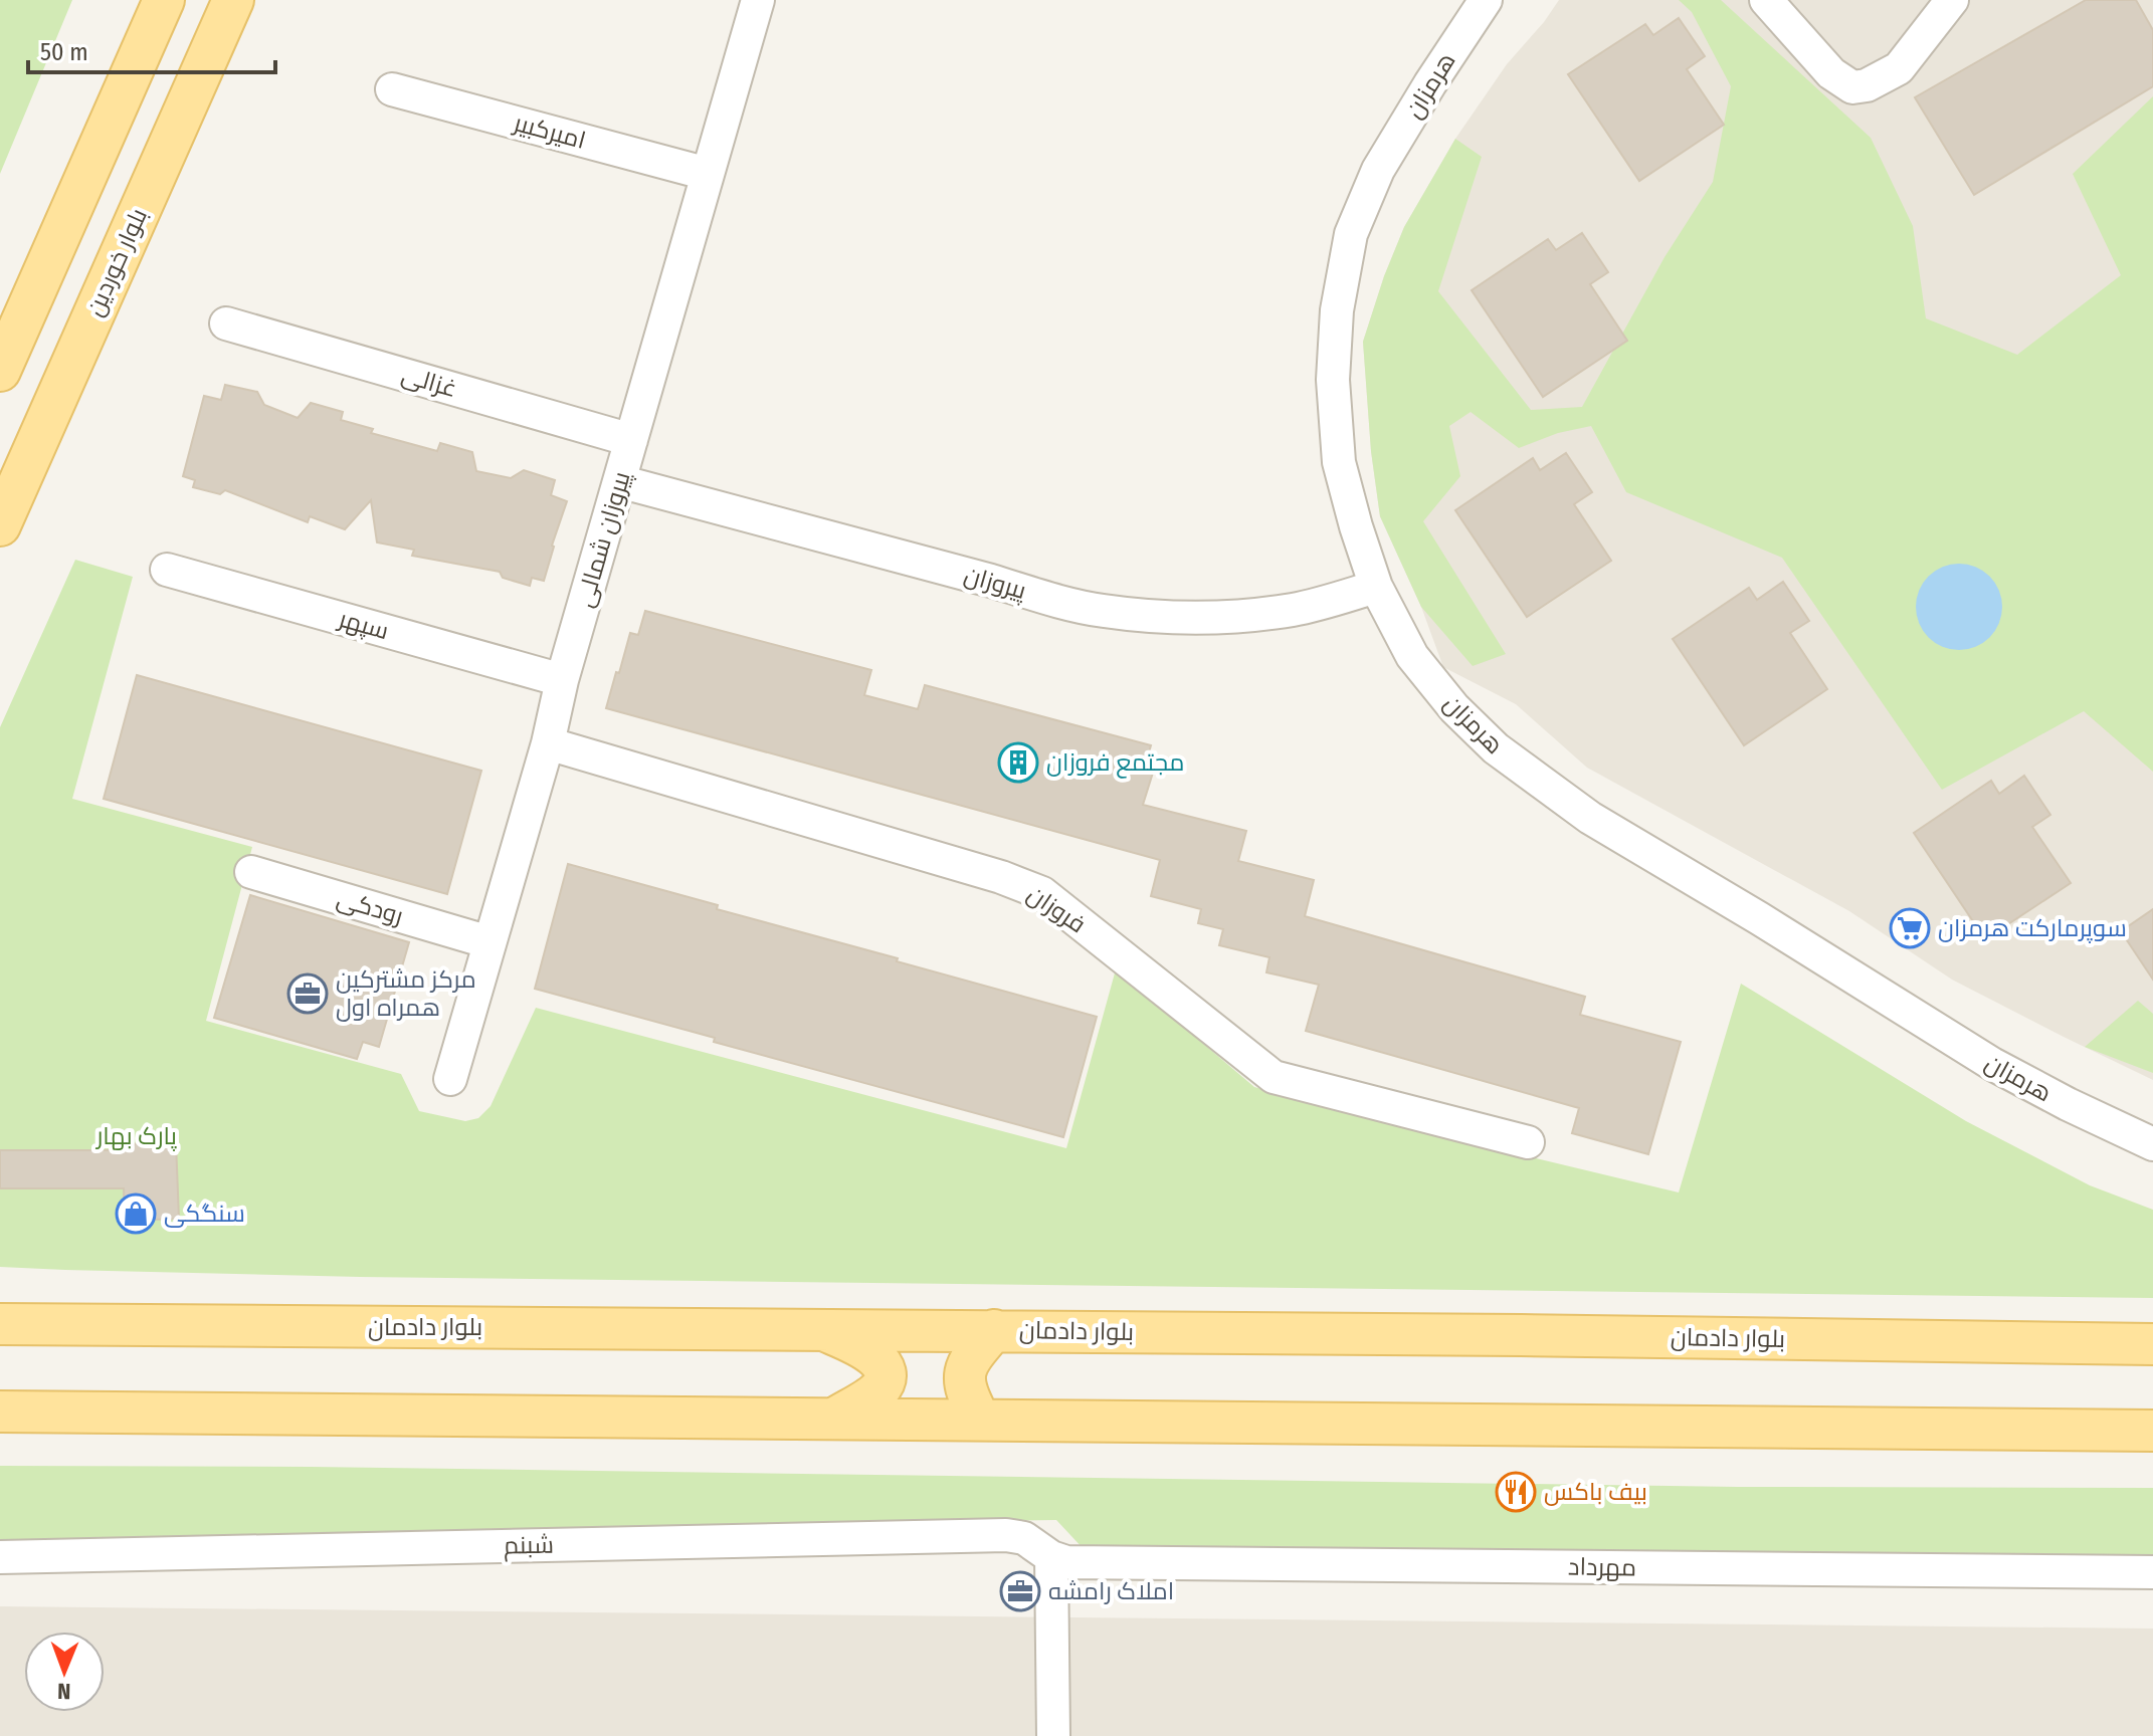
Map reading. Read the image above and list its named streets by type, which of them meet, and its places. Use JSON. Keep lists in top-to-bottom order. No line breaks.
{"streets":{"main road":["بلوار خوردین","بلوار دادمان"],"street":["هرمزان","امیرکبیر","غزالی","پیروزان شمالی","پیروزان","سپهر","رودکی","فروزان","شبنم","مهرداد"]},"crossings":[["هرمزان","پیروزان"],["امیرکبیر","پیروزان شمالی"],["غزالی","پیروزان شمالی"],["پیروزان شمالی","پیروزان"],["پیروزان شمالی","سپهر"],["پیروزان شمالی","رودکی"],["پیروزان شمالی","فروزان"],["شبنم","مهرداد"]],"parks":["پارک بهار"],"places":{"building":["مجتمع فروزان"],"supermarket":["سوپرمارکت هرمزان"],"office":["مرکز مشترکین همراه اول","املاک رامشه"],"shop":["سنگکی"],"restaurant":["بیف باکس"]},"scale_bar":"50 m","north":"bottom"}
